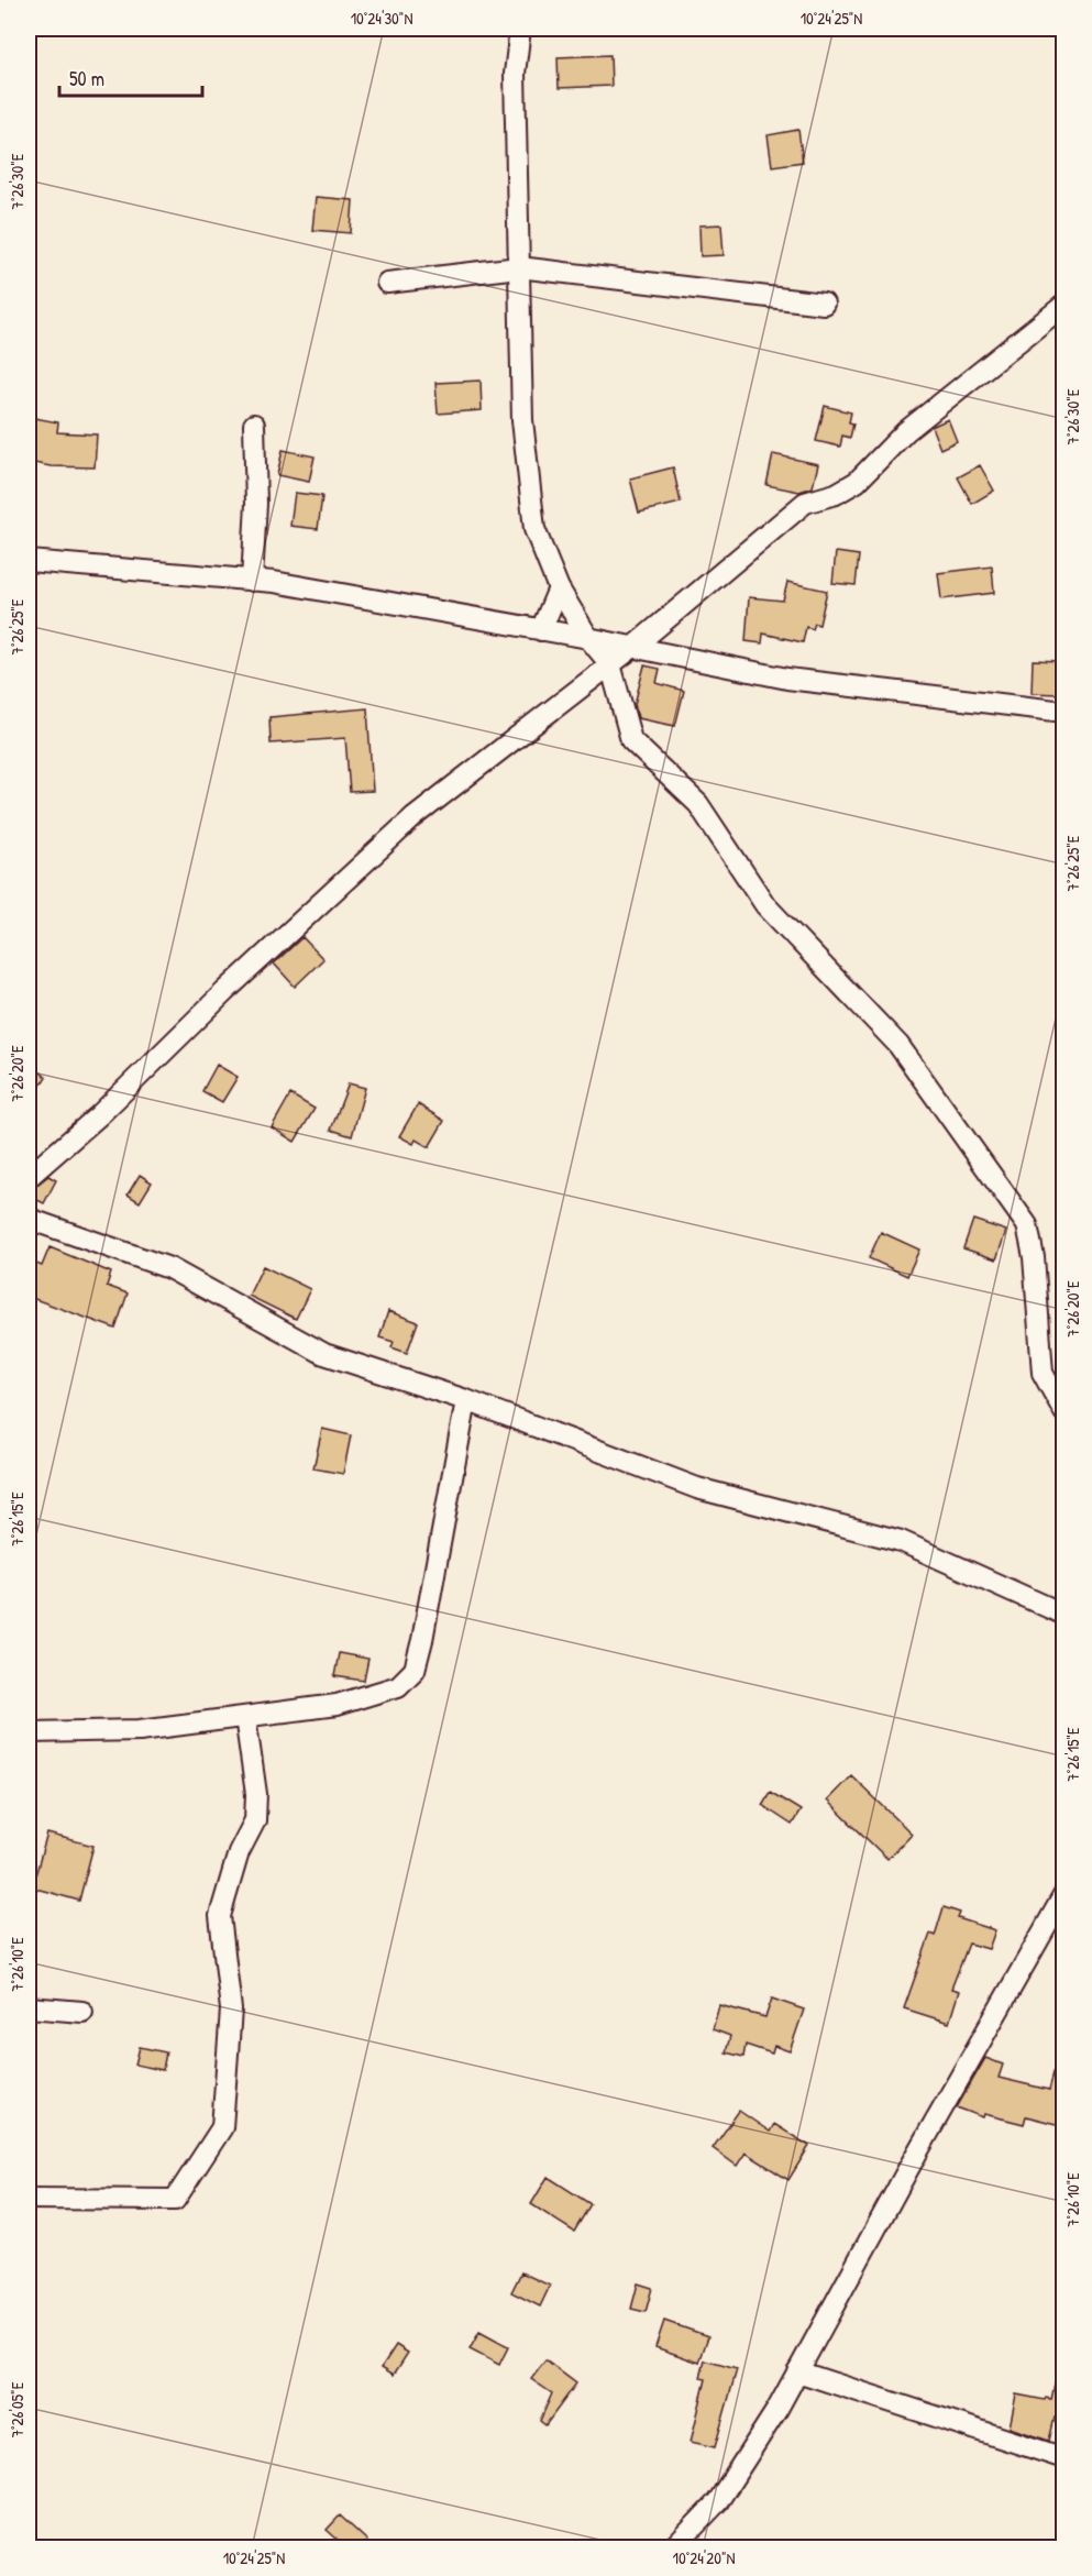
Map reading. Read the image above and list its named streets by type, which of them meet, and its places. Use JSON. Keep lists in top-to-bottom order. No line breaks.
{"scale_bar":"50 m","coordinates":["10°24'30\"N","10°24'25\"N","7°26'30\"E","7°26'25\"E","7°26'20\"E","7°26'15\"E","7°26'10\"E","7°26'05\"E","10°24'20\"N"]}
